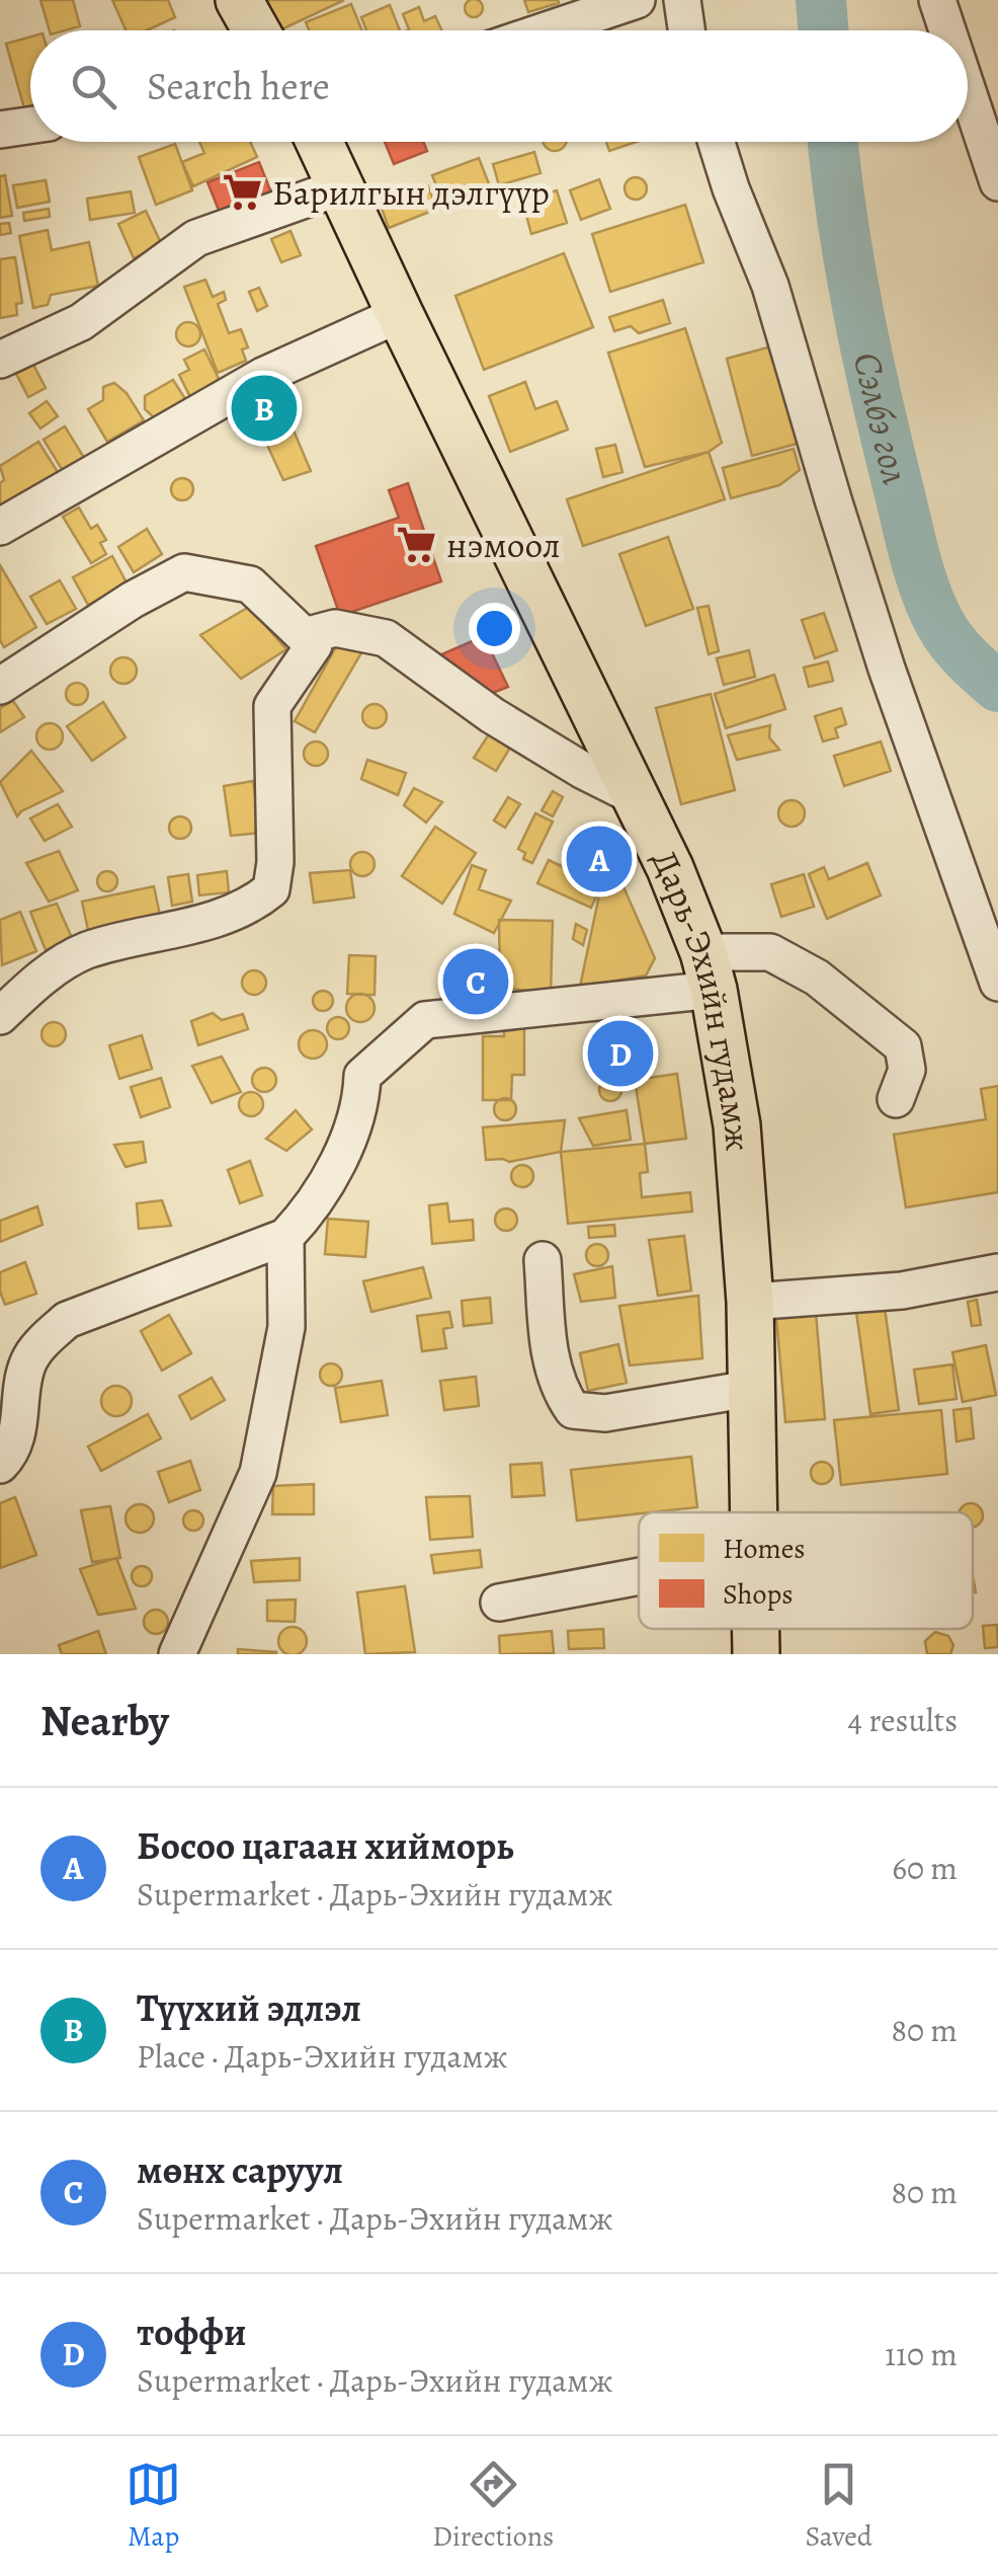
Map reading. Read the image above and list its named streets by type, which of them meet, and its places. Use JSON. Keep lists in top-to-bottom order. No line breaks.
{"streets":{"main road":["Дарь-Эхийн гудамж"]},"water":["Сэлбэ гол"],"places":{"supermarket":["Барилгын дэлгүүр","нэмоол"]},"legend":["Homes","Shops"],"page":{"search":"Search here","pins":["B","A","C","D"],"heading":["Nearby","4 results"],"list":[{"mark":"A","name":"Босоо цагаан хийморь","note":"Supermarket · Дарь-Эхийн гудамж","value":"60 m"},{"mark":"B","name":"Түүхий эдлэл","note":"Place · Дарь-Эхийн гудамж","value":"80 m"},{"mark":"C","name":"мөнх саруул","note":"Supermarket · Дарь-Эхийн гудамж","value":"80 m"},{"mark":"D","name":"тоффи","note":"Supermarket · Дарь-Эхийн гудамж","value":"110 m"}],"nav":["Map","Directions","Saved"]}}
